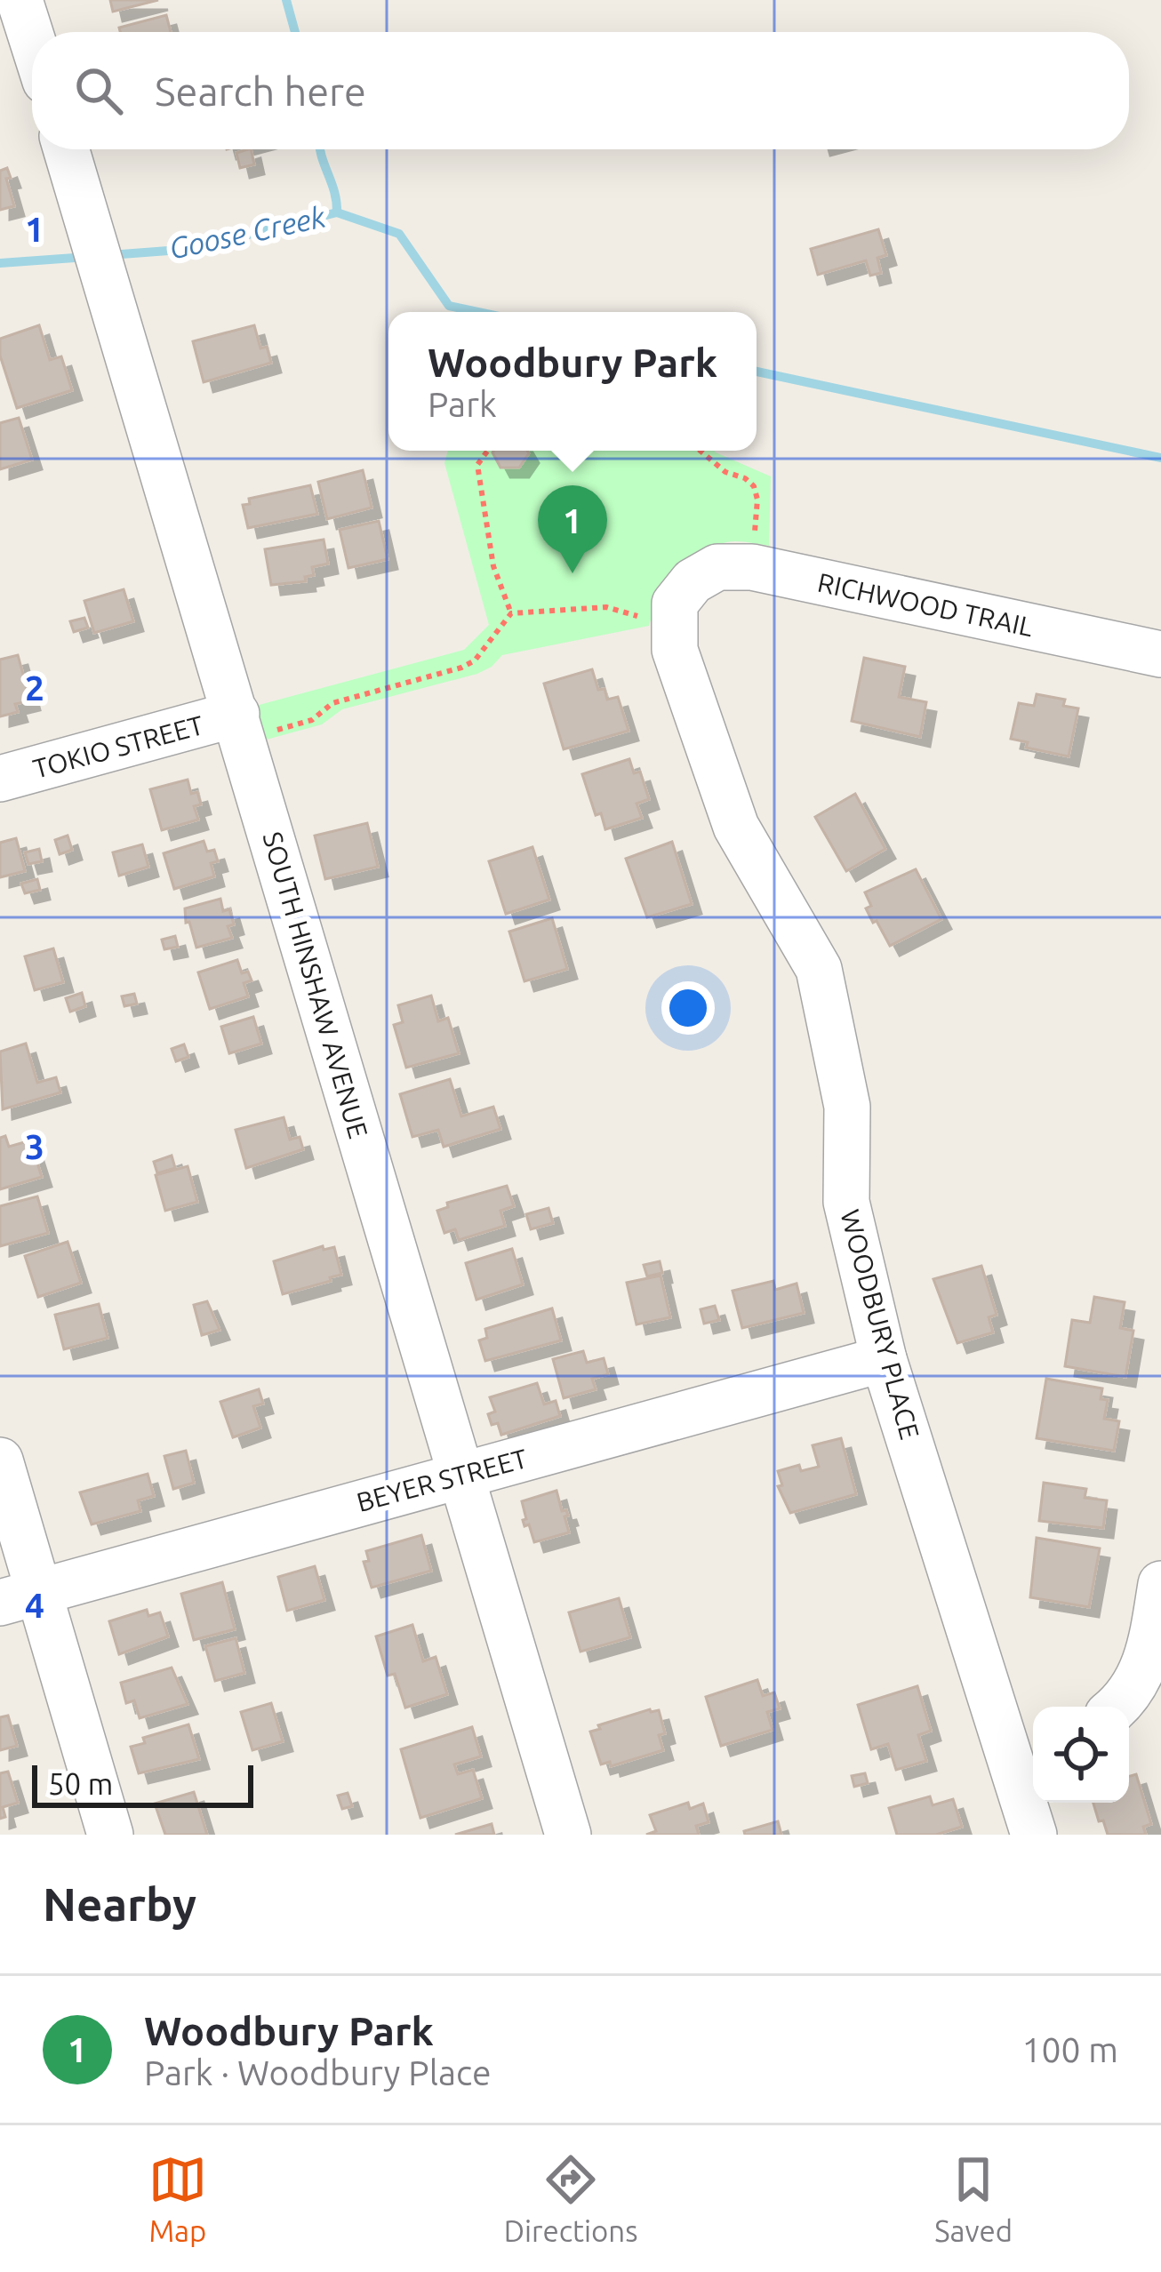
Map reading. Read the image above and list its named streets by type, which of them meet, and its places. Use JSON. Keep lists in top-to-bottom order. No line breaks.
{"streets":{"street":["RICHWOOD TRAIL","TOKIO STREET","SOUTH HINSHAW AVENUE","WOODBURY PLACE","BEYER STREET"]},"crossings":[["RICHWOOD TRAIL","WOODBURY PLACE"],["TOKIO STREET","SOUTH HINSHAW AVENUE"],["SOUTH HINSHAW AVENUE","BEYER STREET"],["WOODBURY PLACE","BEYER STREET"]],"water":["Goose Creek"],"scale_bar":"50 m","page":{"search":"Search here","popup":["Woodbury Park","Park"],"pins":"1","scale":"50 m","heading":"Nearby","list":[{"mark":"1","name":"Woodbury Park","note":"Park · Woodbury Place","value":"100 m"}],"nav":["Map","Directions","Saved"]},"grid":{"rows":["1","2","3","4"]}}
